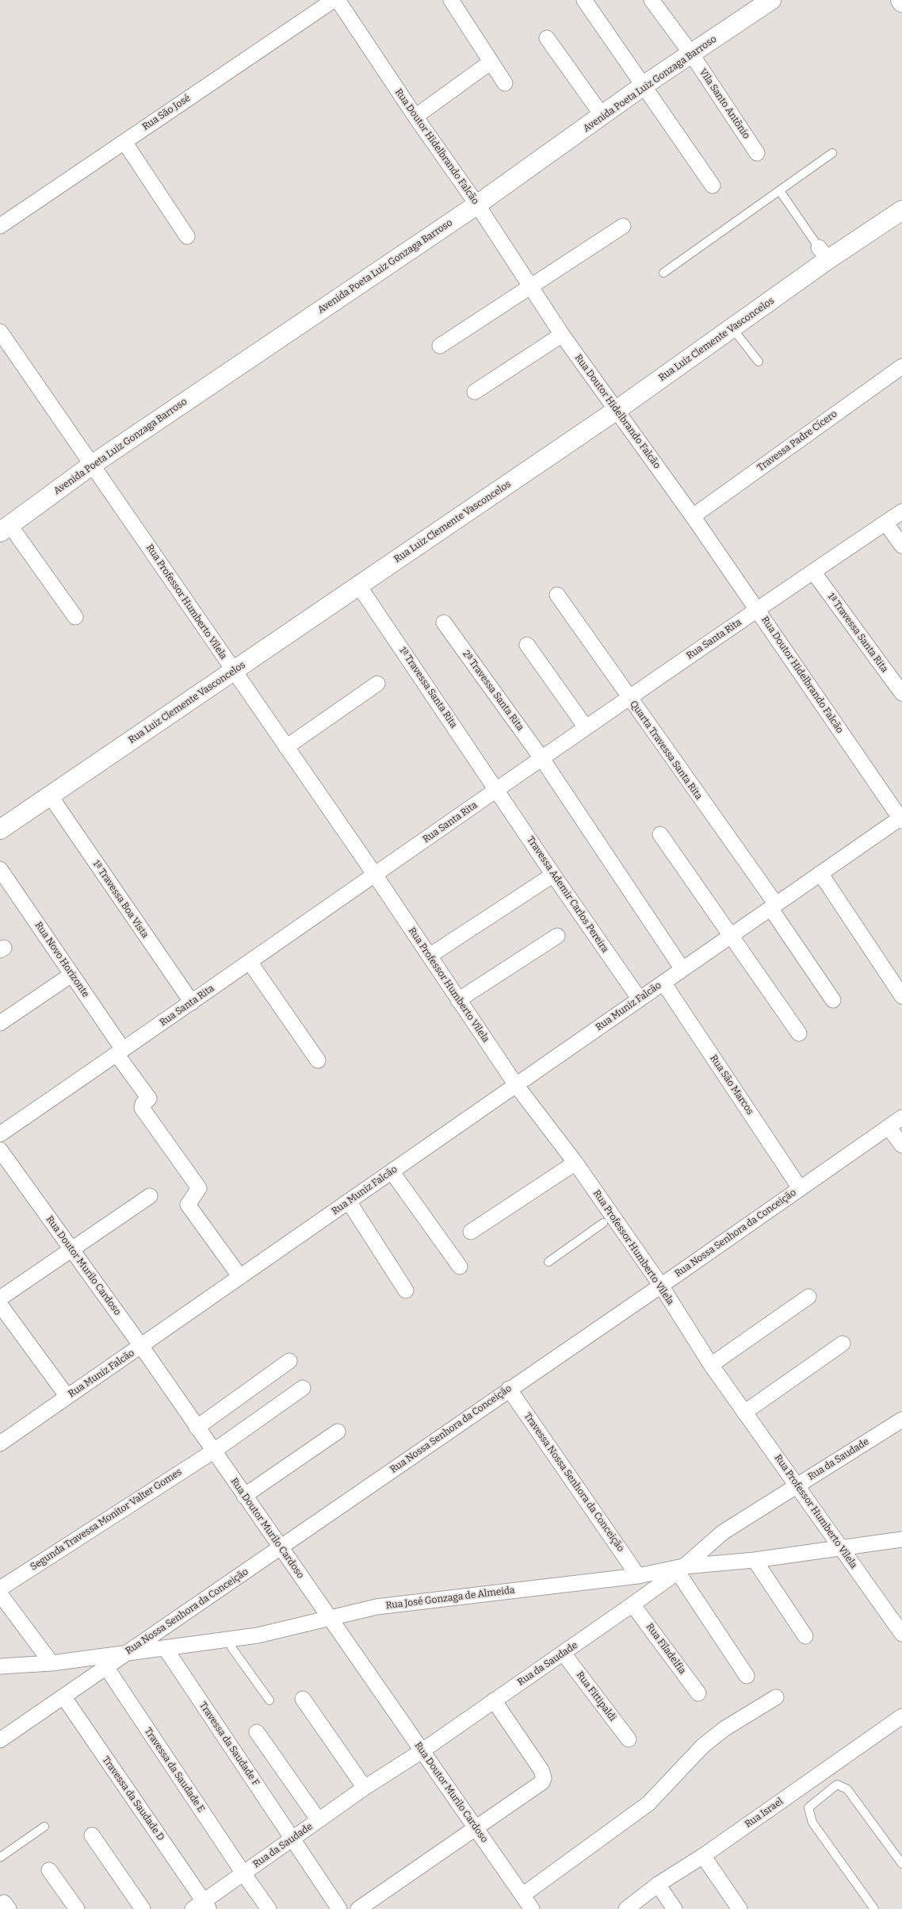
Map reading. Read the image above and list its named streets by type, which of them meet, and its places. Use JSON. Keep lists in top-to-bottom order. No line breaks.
{"streets":{"street":["Avenida Poeta Luiz Gonzaga Barroso","Vila Santo Antônio","Rua São José","Rua Doutor Hidelbrando Falcão","Rua Luiz Clemente Vasconcelos","Travessa Padre Cícero","Rua Professor Humberto Vilela","1ª Travessa Santa Rita","Rua Santa Rita","2ª Travessa Santa Rita","Quarta Travessa Santa Rita","Travessa Ademir Carlos Pereira","1ª Travessa Boa Vista","Rua Novo Horizonte","Rua Muniz Falcão","Rua São Marcos","Rua Nossa Senhora da Conceição","Rua Doutor Murilo Cardoso","Rua da Saudade","Travessa Nossa Senhora da Conceição","Segunda Travessa Monitor Valter Gomes","Rua José Gonzaga de Almeida","Rua Filadelfia","Rua Fittipaldi","Travessa da Saudade F","Travessa da Saudade E","Travessa da Saudade D","Rua Israel"]},"crossings":[["Avenida Poeta Luiz Gonzaga Barroso","Vila Santo Antônio"],["Avenida Poeta Luiz Gonzaga Barroso","Rua Doutor Hidelbrando Falcão"],["Avenida Poeta Luiz Gonzaga Barroso","Rua Professor Humberto Vilela"],["Rua Doutor Hidelbrando Falcão","Rua Luiz Clemente Vasconcelos"],["Rua Doutor Hidelbrando Falcão","Travessa Padre Cícero"],["Rua Doutor Hidelbrando Falcão","Rua Santa Rita"],["Rua Doutor Hidelbrando Falcão","Rua Muniz Falcão"],["Rua Luiz Clemente Vasconcelos","Rua Professor Humberto Vilela"],["Rua Luiz Clemente Vasconcelos","1ª Travessa Santa Rita"],["Rua Luiz Clemente Vasconcelos","1ª Travessa Boa Vista"],["Rua Professor Humberto Vilela","Rua Santa Rita"],["Rua Professor Humberto Vilela","Rua Muniz Falcão"],["Rua Professor Humberto Vilela","Rua Nossa Senhora da Conceição"],["Rua Professor Humberto Vilela","Rua da Saudade"],["Rua Professor Humberto Vilela","Rua José Gonzaga de Almeida"],["1ª Travessa Santa Rita","Rua Santa Rita"],["1ª Travessa Santa Rita","Travessa Ademir Carlos Pereira"],["Rua Santa Rita","2ª Travessa Santa Rita"],["Rua Santa Rita","Quarta Travessa Santa Rita"],["Rua Santa Rita","Travessa Ademir Carlos Pereira"],["Rua Santa Rita","1ª Travessa Boa Vista"],["Rua Santa Rita","Rua Novo Horizonte"],["2ª Travessa Santa Rita","Rua Muniz Falcão"],["Quarta Travessa Santa Rita","Rua Muniz Falcão"],["Travessa Ademir Carlos Pereira","Rua Muniz Falcão"],["Rua Novo Horizonte","Rua Muniz Falcão"],["Rua Muniz Falcão","Rua São Marcos"],["Rua Muniz Falcão","Rua Doutor Murilo Cardoso"],["Rua São Marcos","Rua Nossa Senhora da Conceição"],["Rua Nossa Senhora da Conceição","Rua Doutor Murilo Cardoso"],["Rua Nossa Senhora da Conceição","Travessa Nossa Senhora da Conceição"],["Rua Nossa Senhora da Conceição","Rua José Gonzaga de Almeida"],["Rua Nossa Senhora da Conceição","Travessa da Saudade E"],["Rua Nossa Senhora da Conceição","Travessa da Saudade D"],["Rua Doutor Murilo Cardoso","Rua da Saudade"],["Rua Doutor Murilo Cardoso","Segunda Travessa Monitor Valter Gomes"],["Rua Doutor Murilo Cardoso","Rua José Gonzaga de Almeida"],["Rua da Saudade","Rua José Gonzaga de Almeida"],["Rua da Saudade","Rua Filadelfia"],["Rua da Saudade","Rua Fittipaldi"],["Rua da Saudade","Travessa da Saudade F"],["Rua da Saudade","Travessa da Saudade E"],["Rua da Saudade","Travessa da Saudade D"],["Travessa Nossa Senhora da Conceição","Rua José Gonzaga de Almeida"],["Rua José Gonzaga de Almeida","Travessa da Saudade F"]]}
